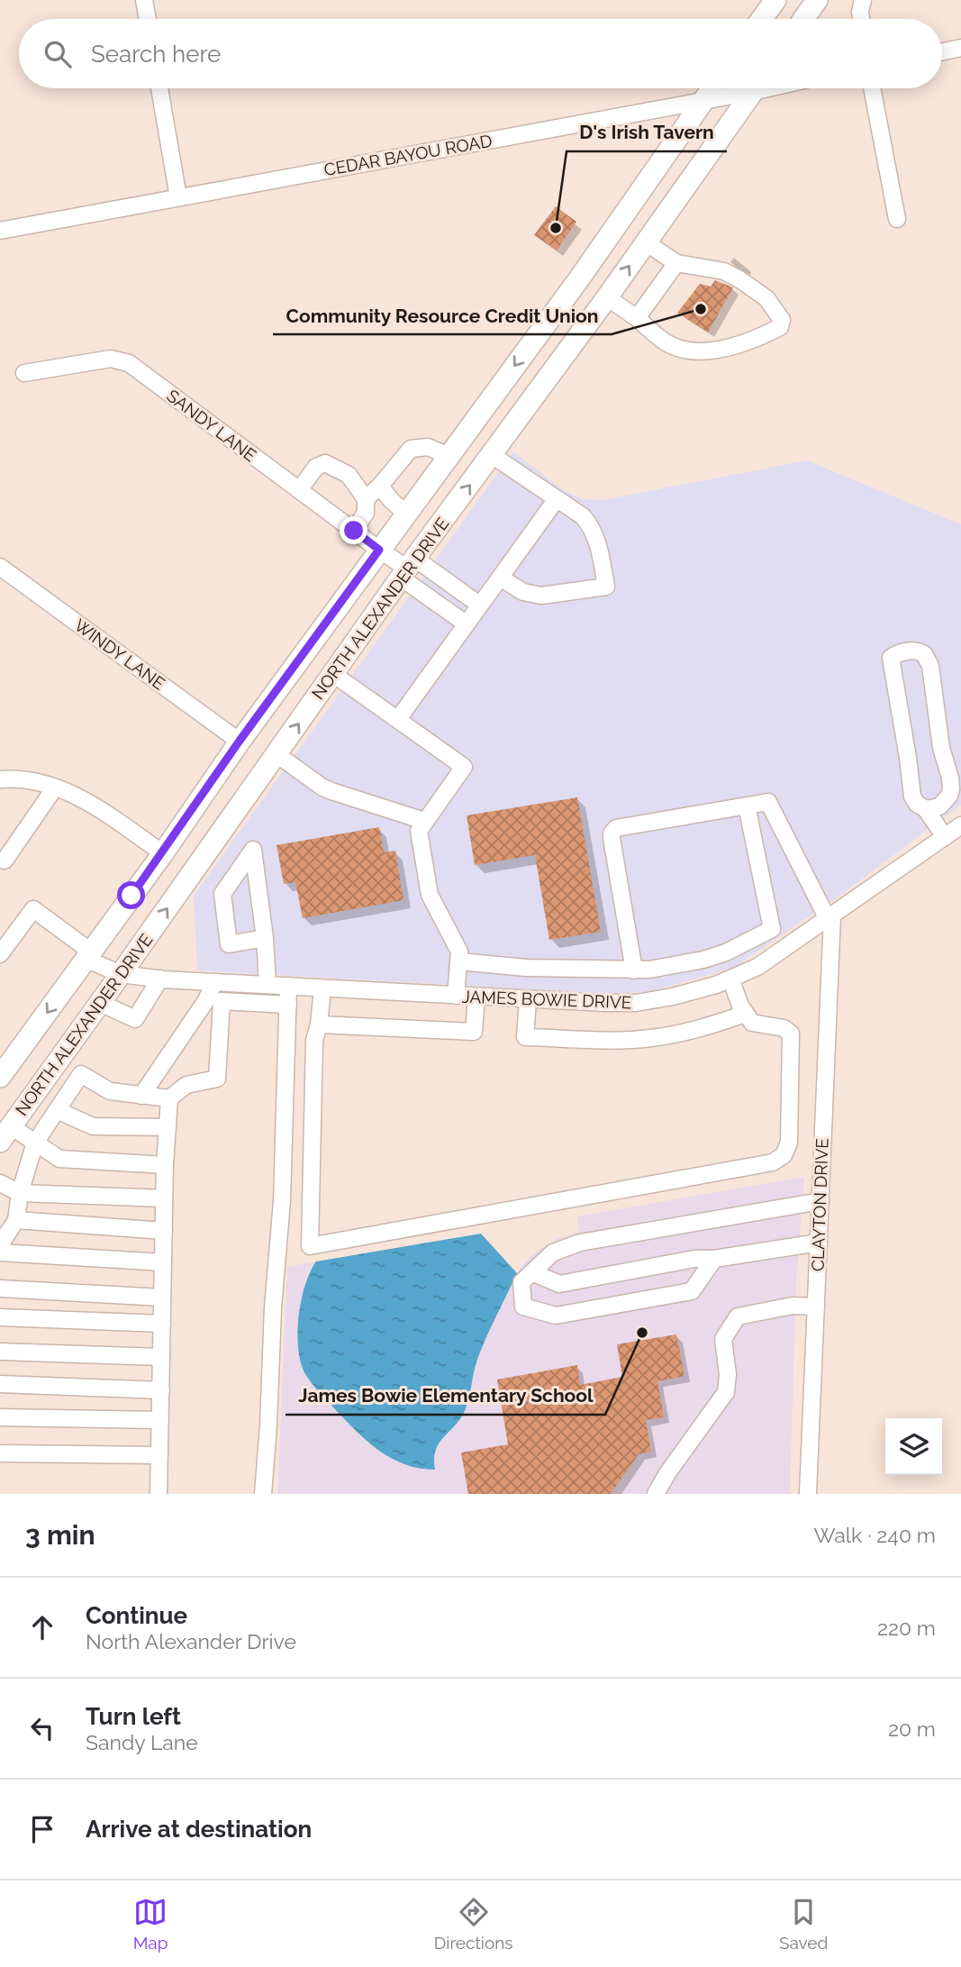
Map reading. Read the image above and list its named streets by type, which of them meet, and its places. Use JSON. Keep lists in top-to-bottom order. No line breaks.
{"streets":{"main road":["NORTH ALEXANDER DRIVE"],"street":["CEDAR BAYOU ROAD","SANDY LANE","WINDY LANE","JAMES BOWIE DRIVE","CLAYTON DRIVE"]},"crossings":[["CEDAR BAYOU ROAD","NORTH ALEXANDER DRIVE"],["SANDY LANE","NORTH ALEXANDER DRIVE"],["NORTH ALEXANDER DRIVE","WINDY LANE"],["NORTH ALEXANDER DRIVE","JAMES BOWIE DRIVE"],["JAMES BOWIE DRIVE","CLAYTON DRIVE"]],"places":["D's Irish Tavern","Community Resource Credit Union","James Bowie Elementary School"],"page":{"search":"Search here","heading":["3 min","Walk · 240 m"],"list":[["Continue","North Alexander Drive","220 m"],["Turn left","Sandy Lane","20 m"],"Arrive at destination"],"nav":["Map","Directions","Saved"]}}
